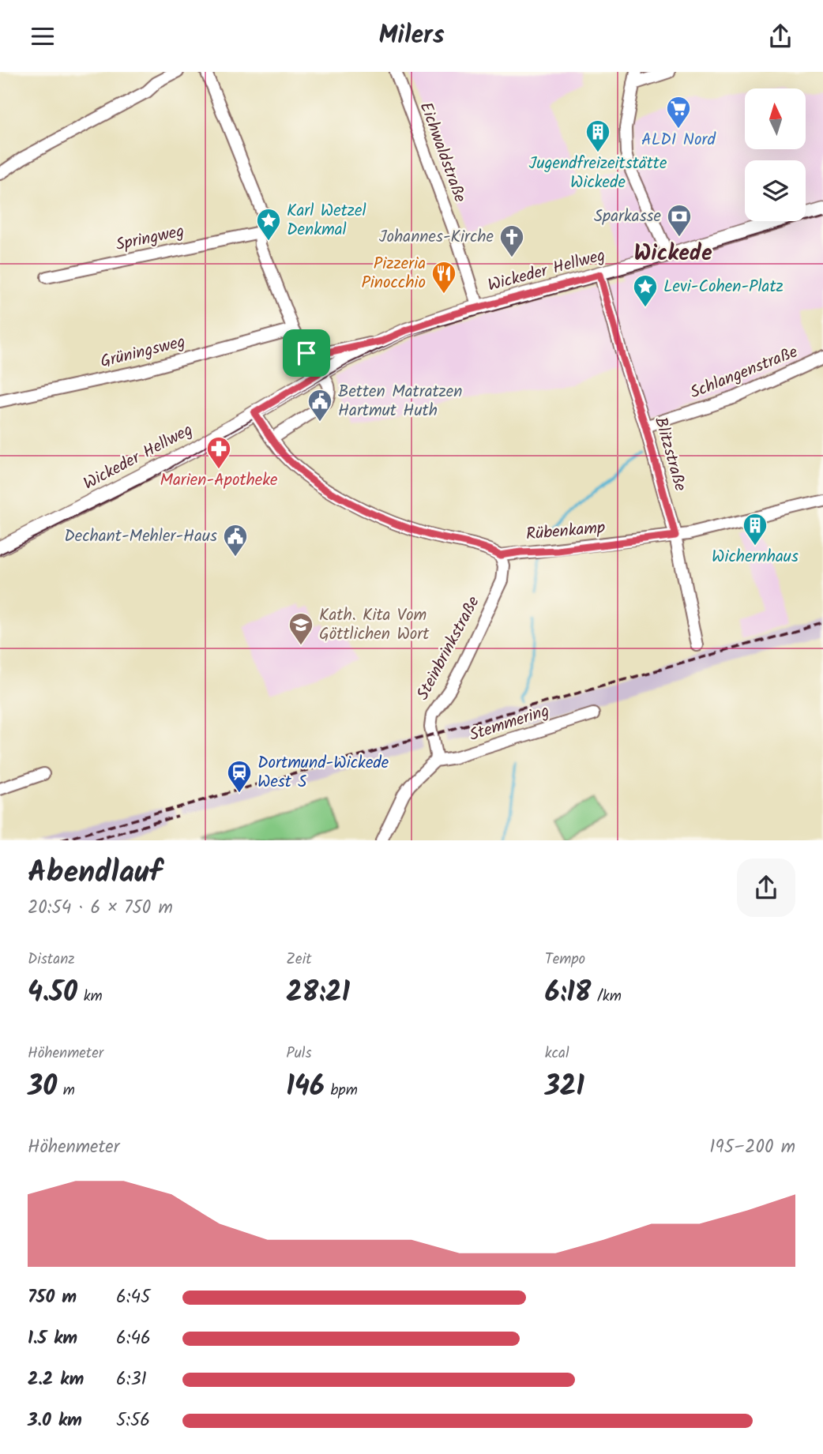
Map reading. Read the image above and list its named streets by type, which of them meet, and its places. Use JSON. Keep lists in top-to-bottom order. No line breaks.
{"streets":{"main road":["Wickeder Hellweg"],"street":["Eichwaldstraße","Springweg","Grüningsweg","Schlangenstraße","Blitzstraße","Rübenkamp","Steinbrinkstraße","Stemmering"]},"crossings":[["Eichwaldstraße","Wickeder Hellweg"],["Wickeder Hellweg","Blitzstraße"],["Schlangenstraße","Blitzstraße"],["Blitzstraße","Rübenkamp"],["Rübenkamp","Steinbrinkstraße"],["Steinbrinkstraße","Stemmering"]],"districts":["Wickede"],"places":{"supermarket":["ALDI Nord"],"building":["Jugendfreizeitstätte Wickede","Wichernhaus"],"bank":["Sparkasse"],"place":["Karl Wetzel Denkmal","Levi-Cohen-Platz"],"church":["Johannes-Kirche"],"restaurant":["Pizzeria Pinocchio"],"public building":["Betten Matratzen Hartmut Huth","Dechant-Mehler-Haus"],"pharmacy":["Marien-Apotheke"],"school or university":["Kath. Kita Vom Göttlichen Wort"],"station":["Dortmund-Wickede West S"]},"north":"top","page":{"header":"Milers","heading":["Abendlauf","20:54 · 6 × 750 m"],"stats":[["Distanz","4.50 km"],["Zeit","28:21"],["Tempo","6:18 /km"],["Höhenmeter","30 m"],["Puls","146 bpm"],["kcal","321"]],"chart":["Höhenmeter","195–200 m"],"list":[{"name":"750 m","note":"6:45"},{"name":"1.5 km","note":"6:46"},{"name":"2.2 km","note":"6:31"},{"name":"3.0 km","note":"5:56"}]}}
